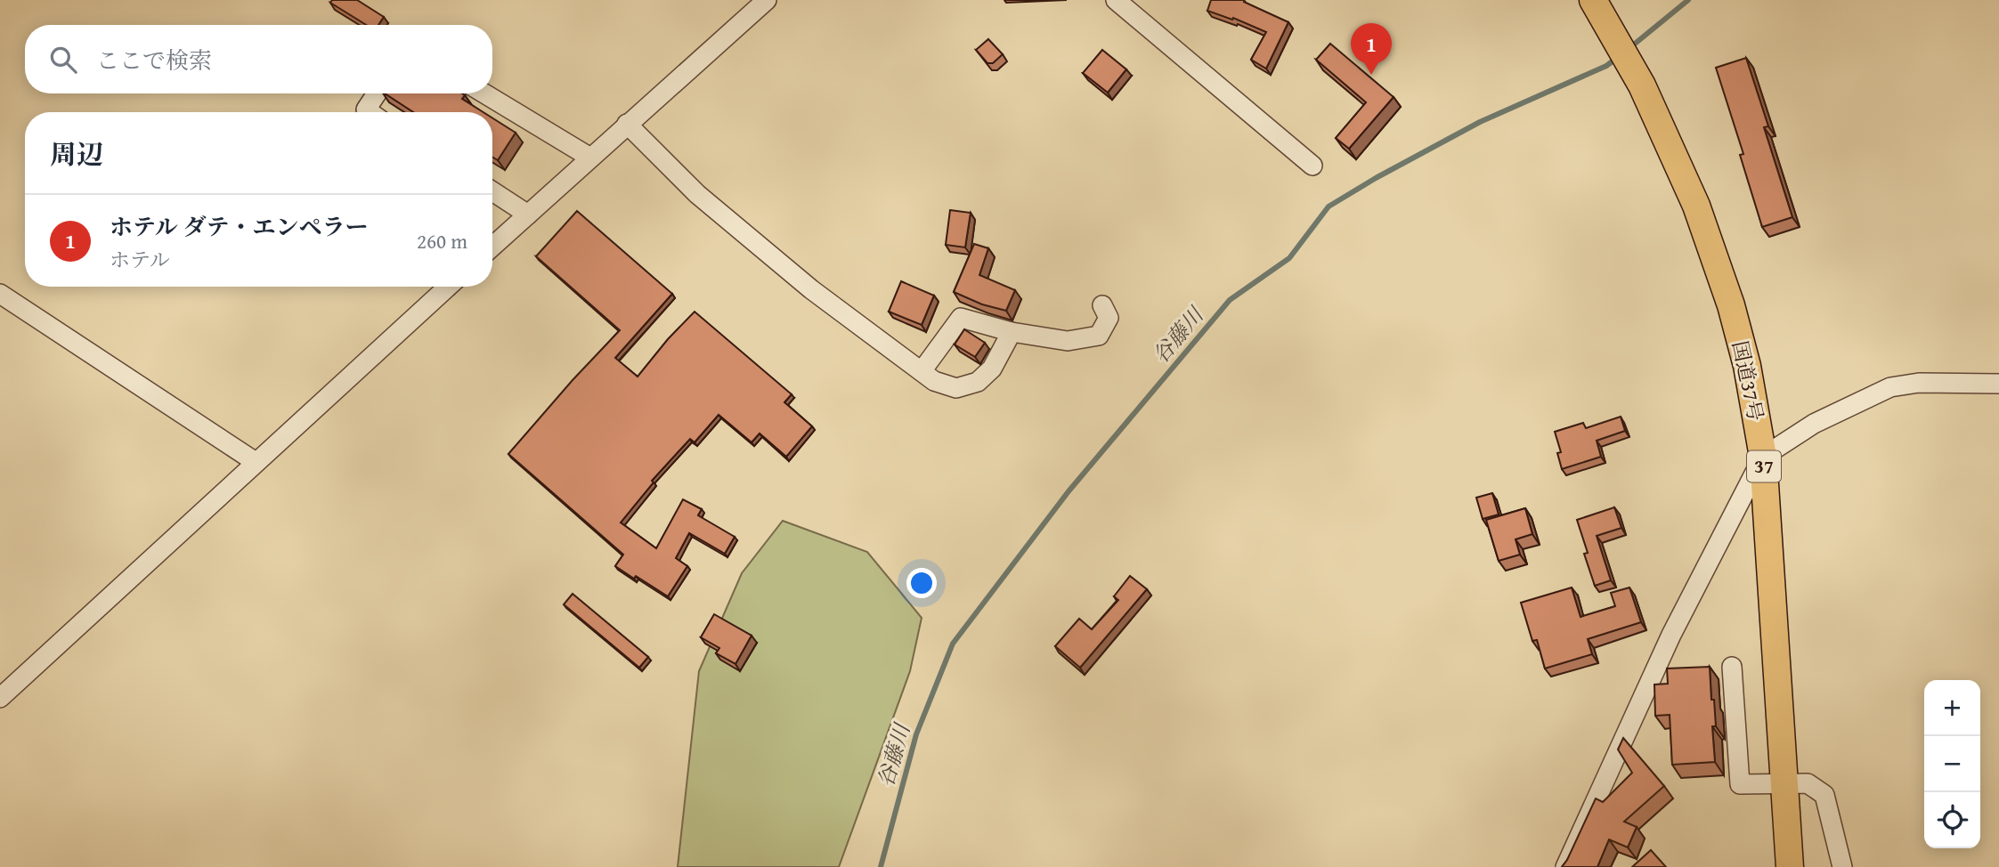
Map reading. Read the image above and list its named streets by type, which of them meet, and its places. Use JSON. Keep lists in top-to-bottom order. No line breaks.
{"streets":{"highway":["国道37号","37"]},"water":["谷藤川"],"page":{"pins":"1","search":"ここで検索","heading":"周辺","list":[{"mark":"1","name":"ホテル ダテ・エンペラー","note":"ホテル","value":"260 m"}],"map_buttons":["+","−"]}}
